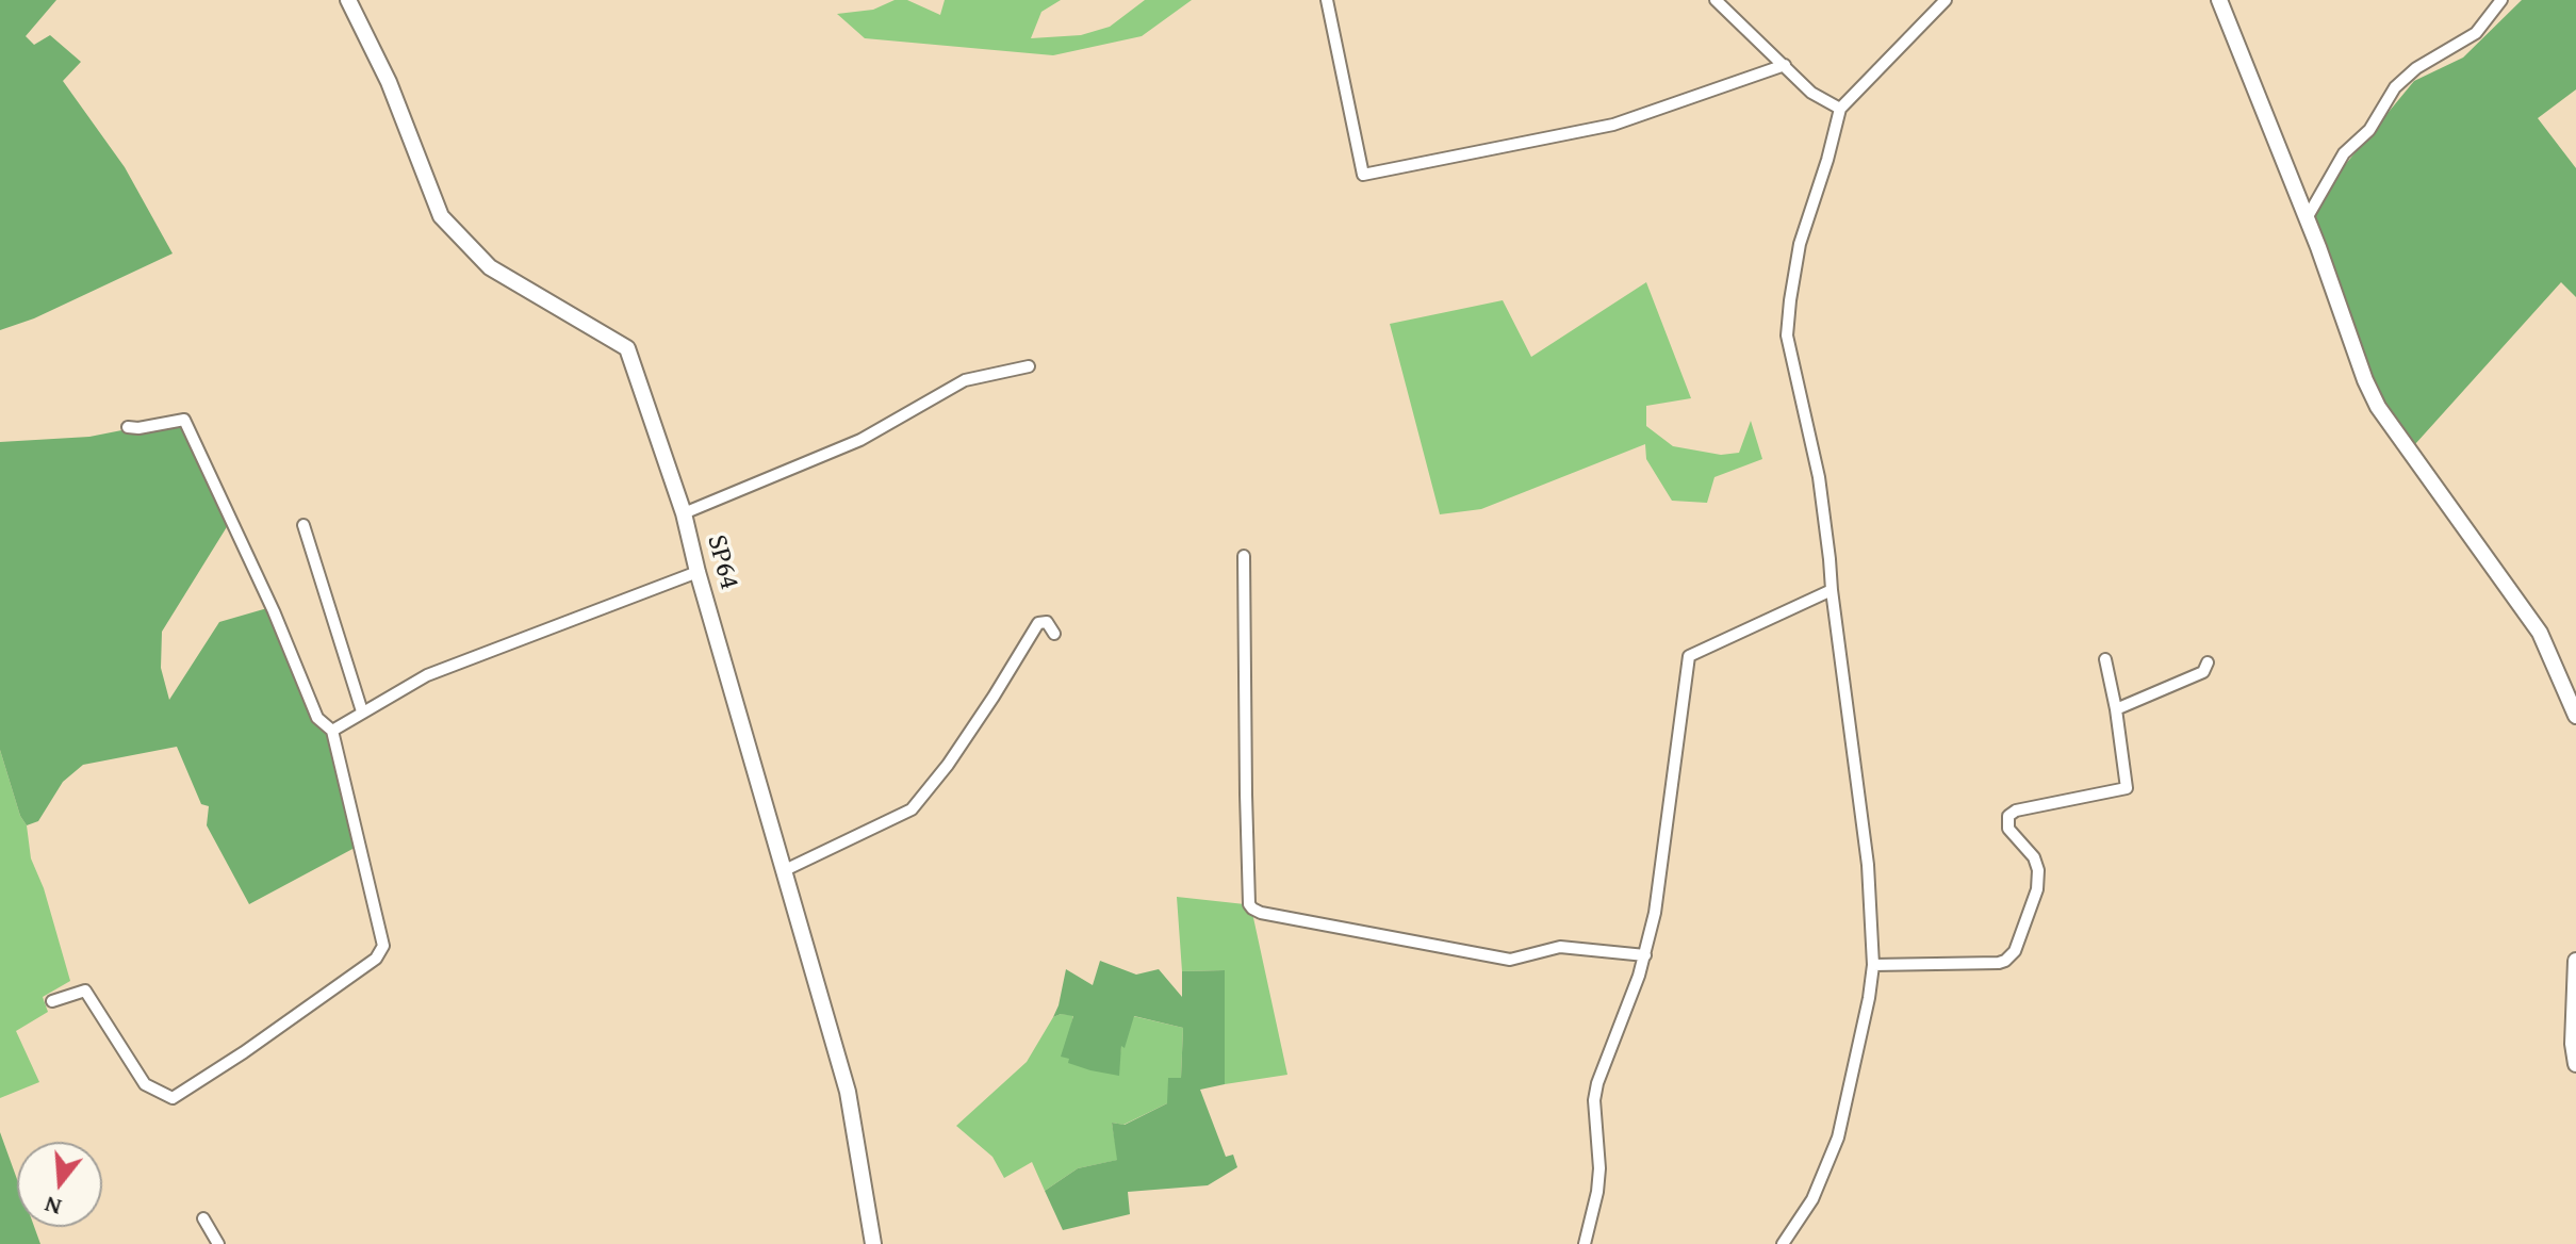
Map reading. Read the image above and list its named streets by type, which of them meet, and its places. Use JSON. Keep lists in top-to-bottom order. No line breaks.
{"streets":{"street":["SP64"]},"north":"bottom"}
